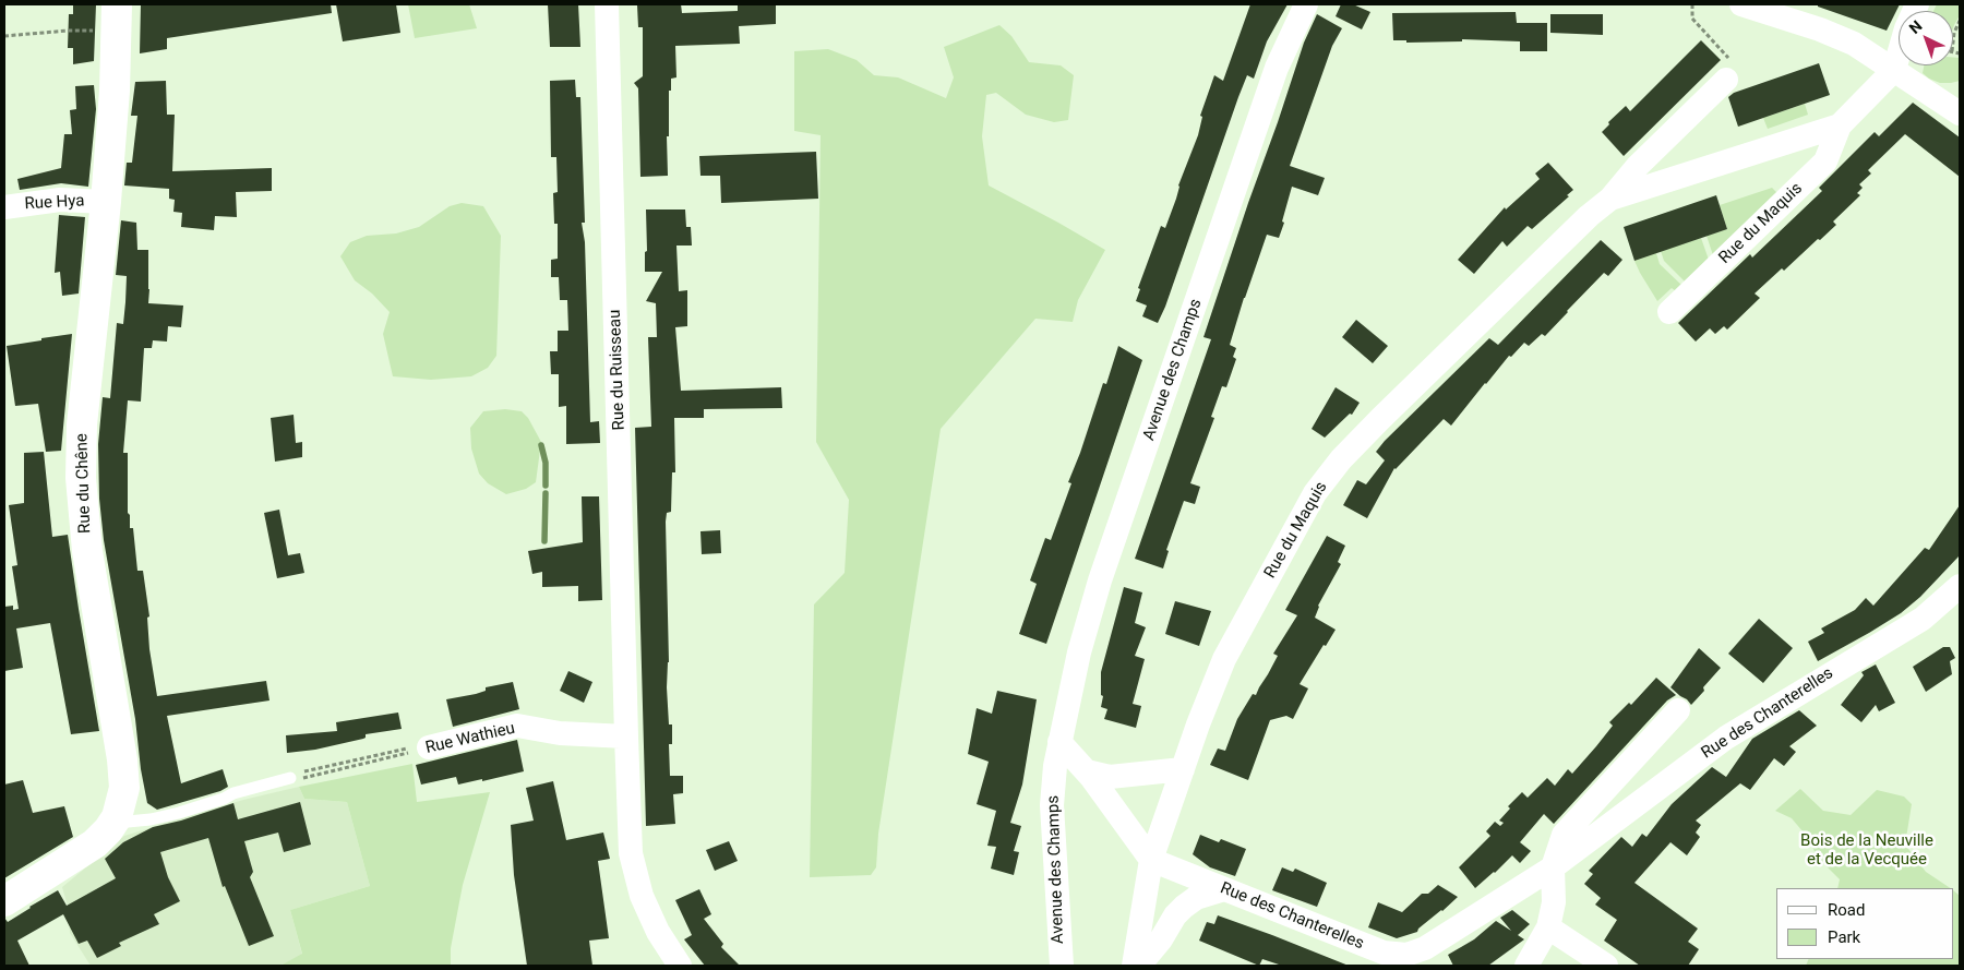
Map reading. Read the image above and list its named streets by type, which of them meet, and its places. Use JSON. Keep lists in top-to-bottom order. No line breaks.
{"streets":{"main road":["Rue du Chêne"],"street":["Rue Hya","Rue du Maquis","Rue du Ruisseau","Avenue des Champs","Rue des Chanterelles","Rue Wathieu"]},"crossings":[["Rue Hya","Rue du Chêne"],["Rue du Maquis","Rue des Chanterelles"],["Rue du Ruisseau","Rue Wathieu"]],"parks":["Bois de la Neuville et de la Vecquée"],"legend":["Road","Park"],"north":"top left"}
